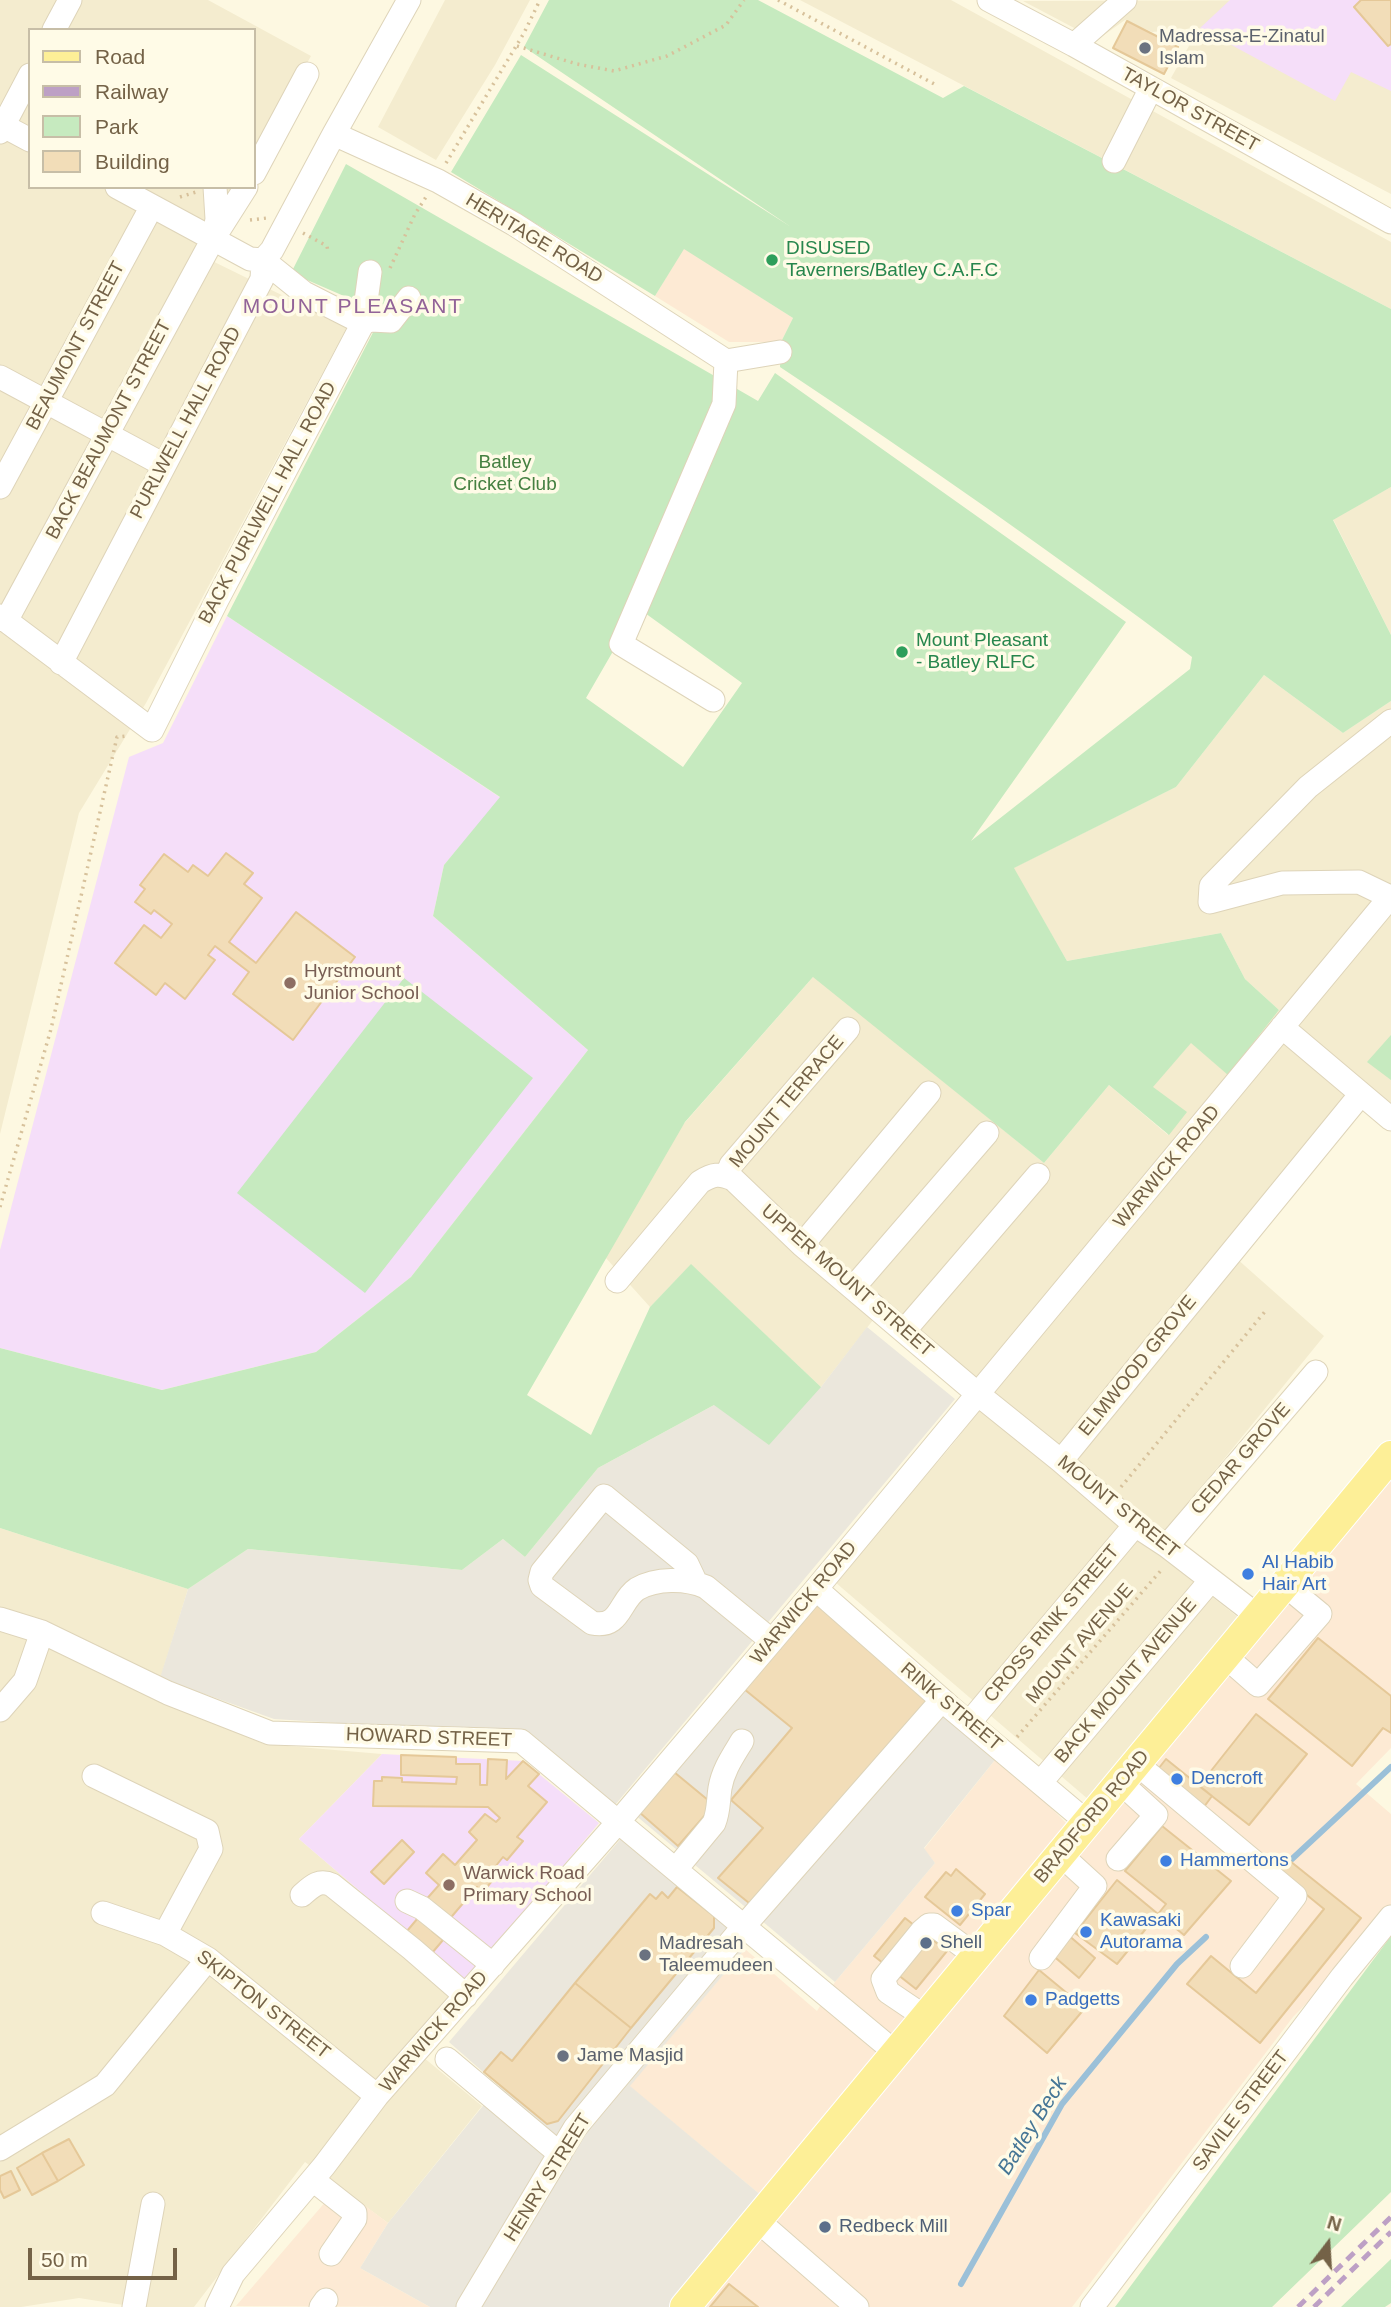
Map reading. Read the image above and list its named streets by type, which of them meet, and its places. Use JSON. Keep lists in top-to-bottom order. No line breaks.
{"streets":{"main road":["BRADFORD ROAD"],"street":["TAYLOR STREET","HERITAGE ROAD","BEAUMONT STREET","PURLWELL HALL ROAD","BACK BEAUMONT STREET","BACK PURLWELL HALL ROAD","MOUNT TERRACE","WARWICK ROAD","UPPER MOUNT STREET","ELMWOOD GROVE","CEDAR GROVE","MOUNT STREET","CROSS RINK STREET","BACK MOUNT AVENUE","RINK STREET","HOWARD STREET","SKIPTON STREET","SAVILE STREET","HENRY STREET"],"path":["MOUNT AVENUE"]},"crossings":[["HERITAGE ROAD","PURLWELL HALL ROAD"],["MOUNT TERRACE","UPPER MOUNT STREET"],["WARWICK ROAD","UPPER MOUNT STREET"],["WARWICK ROAD","MOUNT STREET"],["WARWICK ROAD","RINK STREET"],["WARWICK ROAD","HOWARD STREET"],["WARWICK ROAD","SKIPTON STREET"],["UPPER MOUNT STREET","MOUNT STREET"],["ELMWOOD GROVE","MOUNT STREET"],["CEDAR GROVE","MOUNT STREET"],["CEDAR GROVE","MOUNT AVENUE"],["MOUNT STREET","CROSS RINK STREET"],["MOUNT STREET","MOUNT AVENUE"],["MOUNT STREET","BACK MOUNT AVENUE"],["MOUNT STREET","BRADFORD ROAD"],["CROSS RINK STREET","RINK STREET"],["MOUNT AVENUE","RINK STREET"],["BACK MOUNT AVENUE","RINK STREET"],["RINK STREET","BRADFORD ROAD"],["RINK STREET","HENRY STREET"],["HOWARD STREET","BRADFORD ROAD"],["HOWARD STREET","HENRY STREET"]],"districts":["MOUNT PLEASANT"],"water":["Batley Beck"],"parks":["Batley Cricket Club"],"places":["Madressa-E-Zinatul Islam","DISUSED Taverners/Batley C.A.F.C","Mount Pleasant - Batley RLFC","Hyrstmount Junior School","Al Habib Hair Art","Dencroft","Hammertons","Warwick Road Primary School","Spar","Kawasaki Autorama","Shell","Madresah Taleemudeen","Padgetts","Jame Masjid","Redbeck Mill"],"legend":["Road","Railway","Park","Building"],"scale_bar":"50 m","north":"top"}
